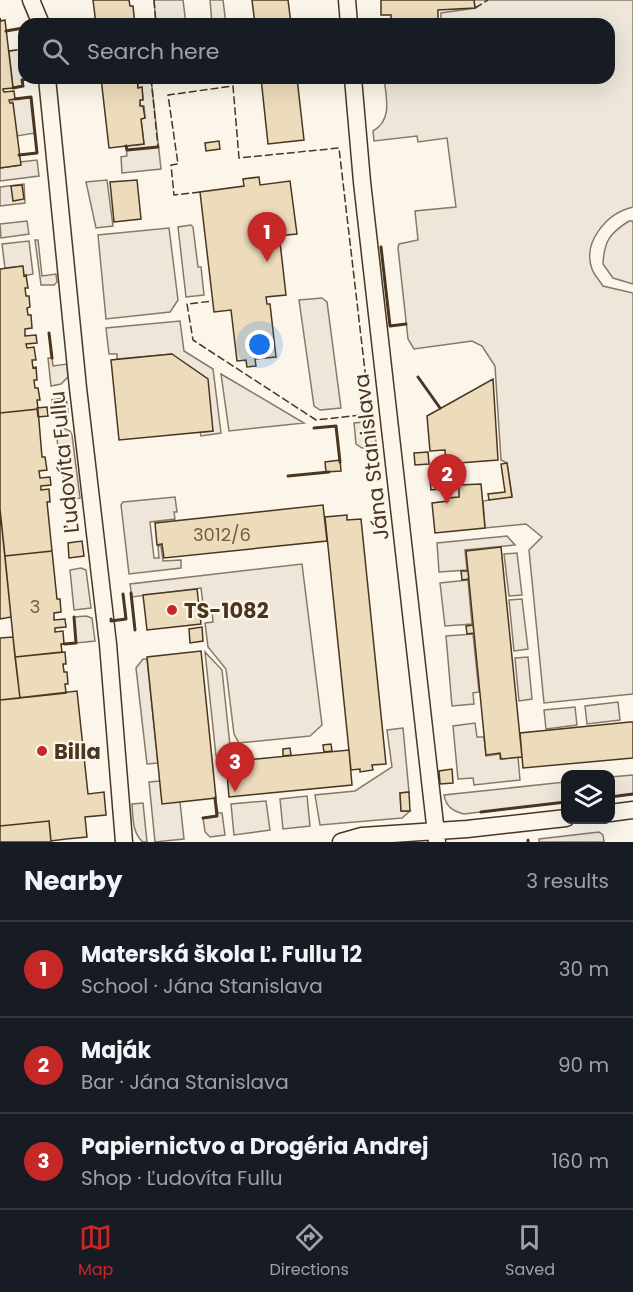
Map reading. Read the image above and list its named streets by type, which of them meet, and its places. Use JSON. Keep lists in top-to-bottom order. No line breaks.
{"streets":{"street":["Jána Stanislava","Ľudovíta Fullu"]},"places":["TS-1082","Billa"],"house_numbers":["3012/6","3"],"page":{"search":"Search here","pins":["1","2","3"],"heading":["Nearby","3 results"],"list":[{"mark":"1","name":"Materská škola Ľ. Fullu 12","note":"School · Jána Stanislava","value":"30 m"},{"mark":"2","name":"Maják","note":"Bar · Jána Stanislava","value":"90 m"},{"mark":"3","name":"Papiernictvo a Drogéria Andrej","note":"Shop · Ľudovíta Fullu","value":"160 m"}],"nav":["Map","Directions","Saved"]}}
